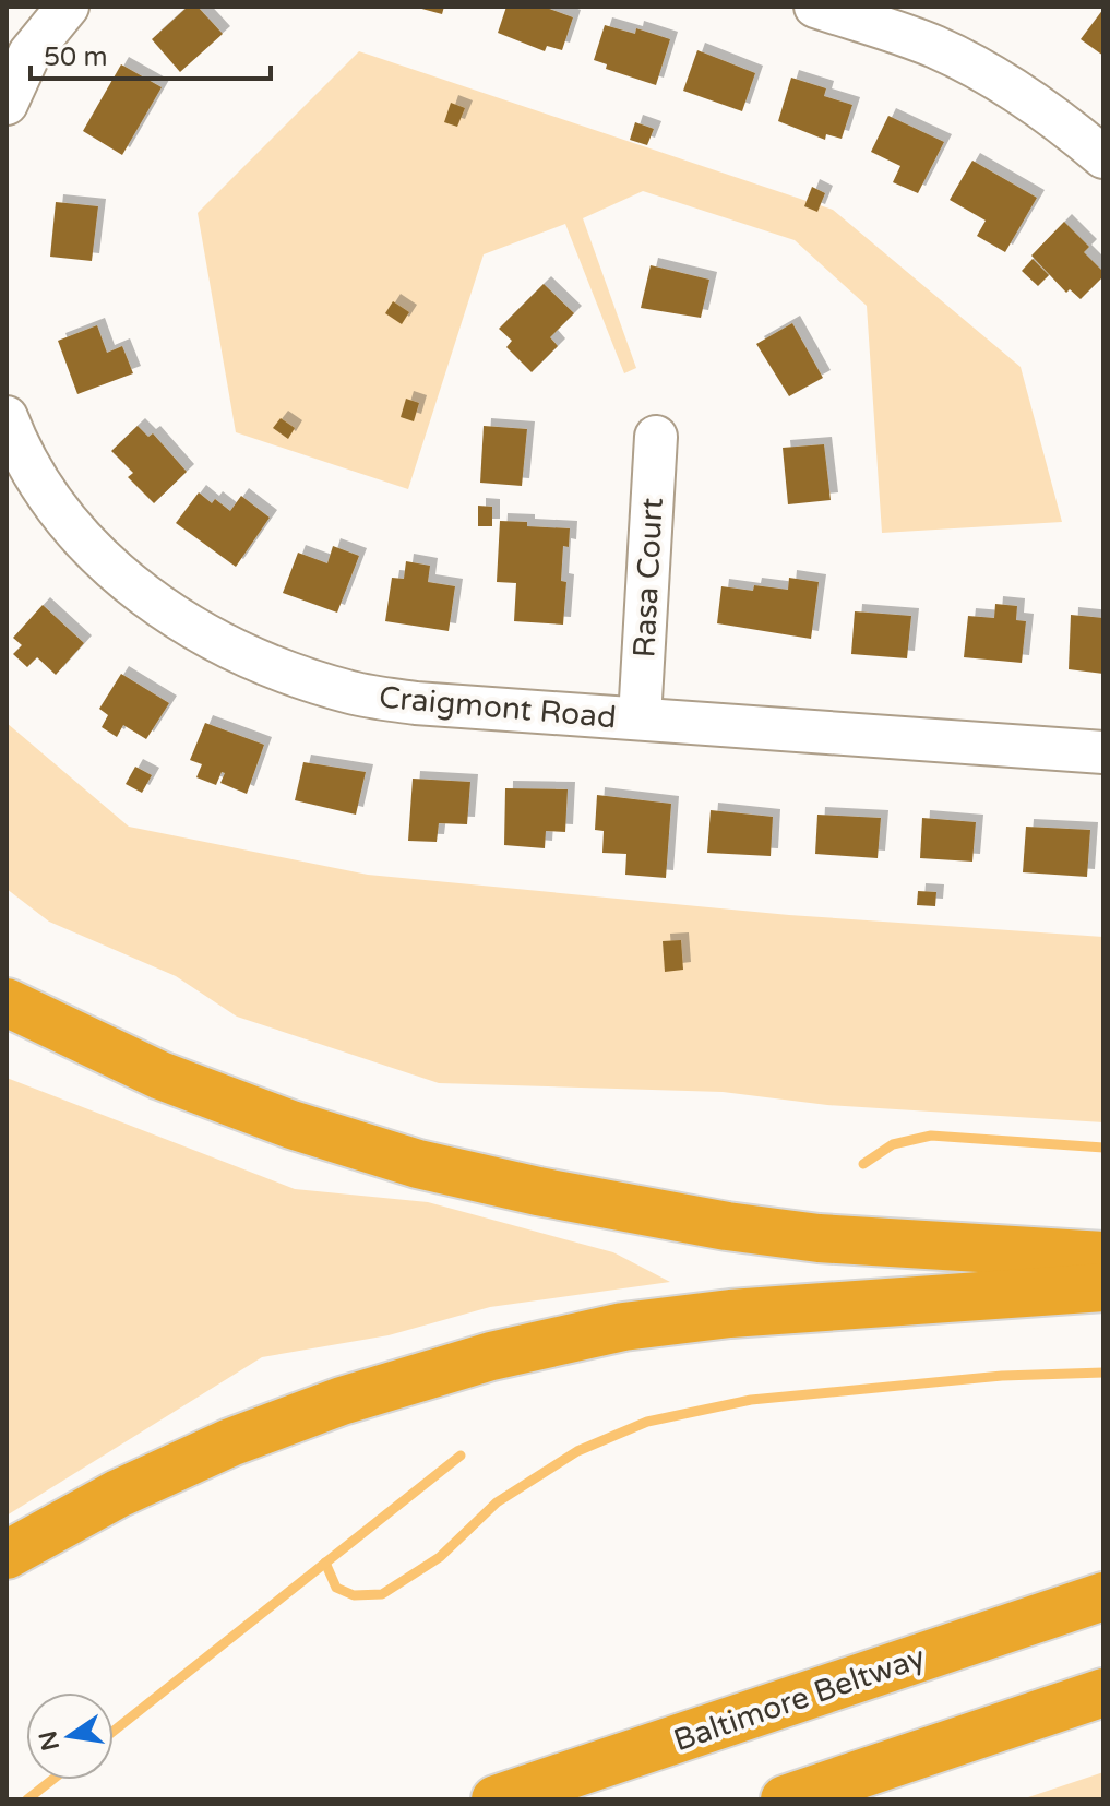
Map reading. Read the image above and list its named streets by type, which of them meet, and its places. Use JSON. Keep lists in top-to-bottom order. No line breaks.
{"streets":{"highway":["Baltimore Beltway"],"street":["Rasa Court","Craigmont Road"]},"crossings":[["Rasa Court","Craigmont Road"]],"scale_bar":"50 m","north":"left"}
